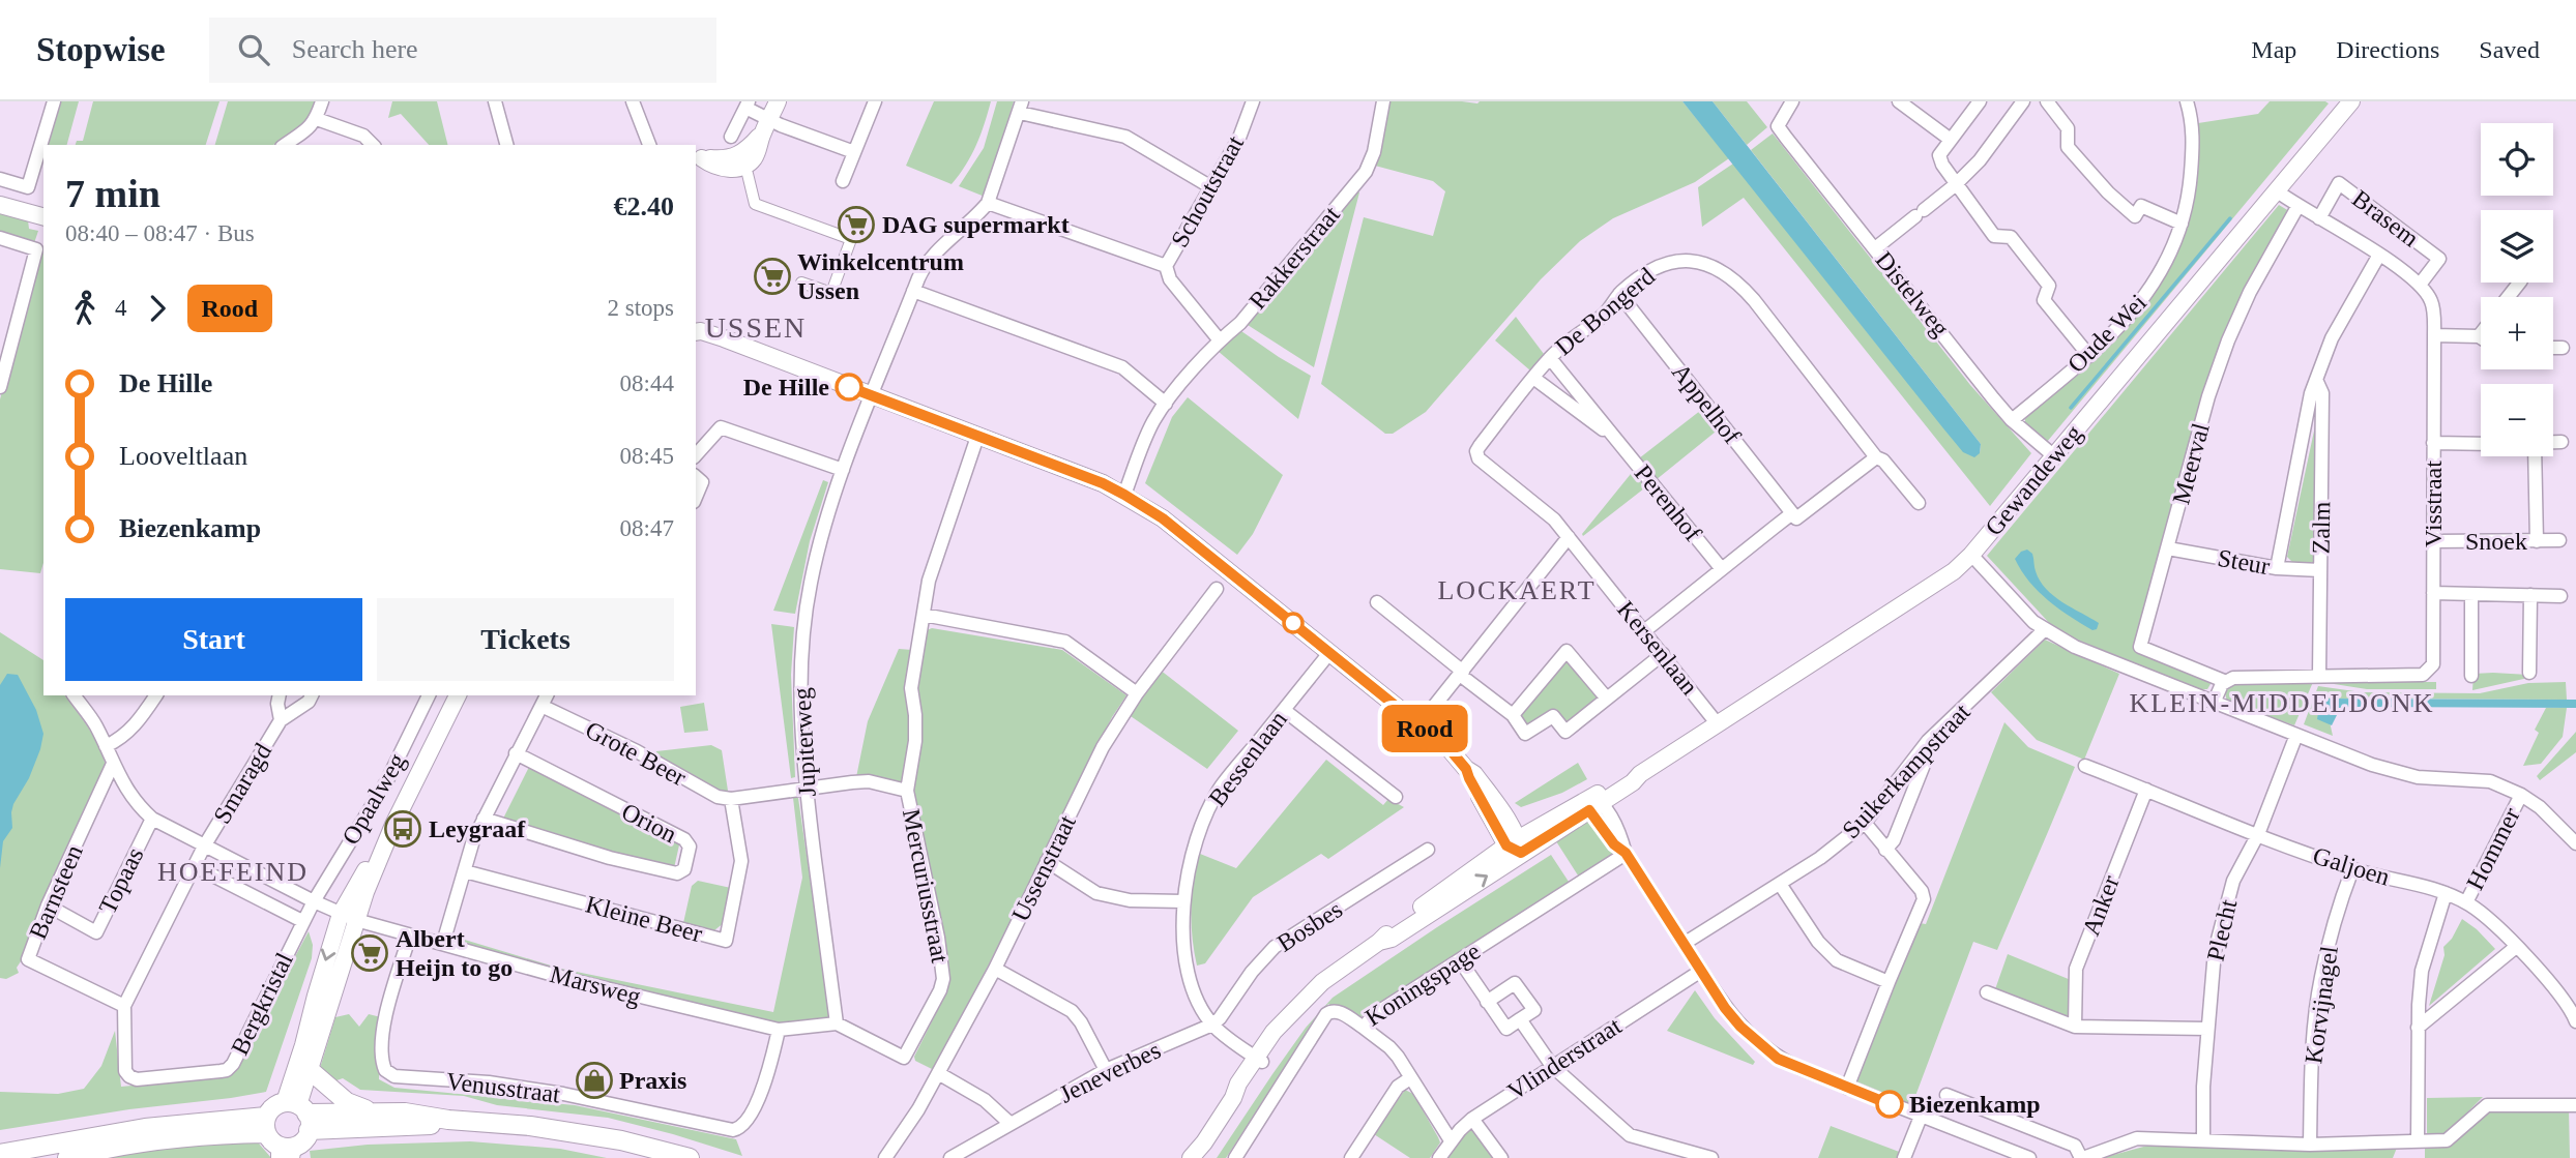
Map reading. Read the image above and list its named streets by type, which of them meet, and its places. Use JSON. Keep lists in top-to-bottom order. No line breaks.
{"streets":{"street":["Schoutstraat","Brasem","Rakkerstraat","Distelweg","De Bongerd","Oude Wei","Appelhof","Meerval","Gewandeweg","Perenhof","Visstraat","Zalm","Snoek","Steur","Kersenlaan","Jupiterweg","Grote Beer","Bessenlaan","Suikerkampstraat","Smaragd","Opaalweg","Orion","Hommer","Galjoen","Ussenstraat","Topaas","Mercuriusstraat","Barnsteen","Anker","Kleine Beer","Bosbes","Plecht","Koningspage","Marsweg","Bergkristal","Korvijnagel","Vlinderstraat","Jeneverbes","Venusstraat"]},"crossings":[["Schoutstraat","Rakkerstraat"],["Brasem","Visstraat"],["Distelweg","Oude Wei"],["Distelweg","Gewandeweg"],["De Bongerd","Appelhof"],["De Bongerd","Perenhof"],["De Bongerd","Kersenlaan"],["Meerval","Visstraat"],["Meerval","Steur"],["Gewandeweg","Kersenlaan"],["Gewandeweg","Bessenlaan"],["Visstraat","Zalm"],["Visstraat","Snoek"],["Zalm","Steur"],["Jupiterweg","Mercuriusstraat"],["Jupiterweg","Marsweg"],["Grote Beer","Mercuriusstraat"],["Grote Beer","Kleine Beer"],["Bessenlaan","Bosbes"],["Bessenlaan","Jeneverbes"],["Smaragd","Marsweg"],["Opaalweg","Marsweg"],["Opaalweg","Bergkristal"],["Hommer","Galjoen"],["Galjoen","Anker"],["Galjoen","Plecht"],["Galjoen","Korvijnagel"],["Topaas","Barnsteen"],["Topaas","Marsweg"],["Mercuriusstraat","Kleine Beer"],["Mercuriusstraat","Marsweg"],["Barnsteen","Marsweg"],["Barnsteen","Bergkristal"],["Bosbes","Jeneverbes"],["Marsweg","Bergkristal"],["Marsweg","Venusstraat"]],"districts":["USSEN","LOCKAERT","KLEIN-MIDDELDONK","HOEFEIND"],"places":{"supermarket":["DAG supermarkt","Winkelcentrum Ussen","Albert Heijn to go"],"other":["De Hille","Biezenkamp"],"bus stop":["Leygraaf"],"shop":["Praxis"]},"lines":["bus line Rood"],"page":{"header":"Stopwise","search":"Search here","nav":["Map","Directions","Saved"],"on_map":"Rood","map_buttons":["+","−"],"heading":["7 min","08:40 – 08:47 · Bus","€2.40"],"legs":["4","Rood","2 stops"],"list":[{"name":"De Hille","value":"08:44"},{"name":"Looveltlaan","value":"08:45"},{"name":"Biezenkamp","value":"08:47"}],"buttons":["Start","Tickets"]}}
